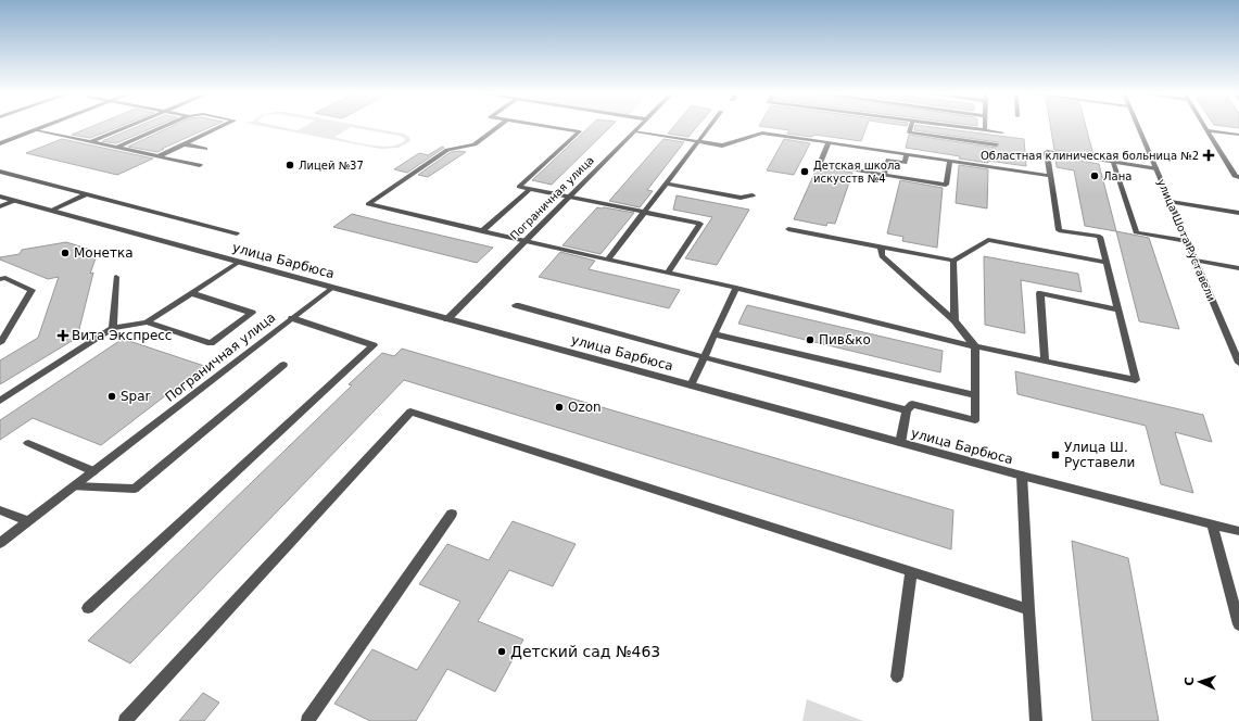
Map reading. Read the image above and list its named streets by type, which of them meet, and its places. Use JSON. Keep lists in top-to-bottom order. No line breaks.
{"streets":{"street":["Пограничная улица","улица Шота Руставели","улица Барбюса"]},"crossings":[["Пограничная улица","улица Барбюса"]],"places":{"health":["Областная клиническая больница №2","Вита Экспресс"],"other":["Лицей №37","Детская школа искусств №4","Лана","Монетка","Пив&ко","Spar","Ozon","Детский сад №463"],"transit":["Улица Ш. Руставели"]},"north":"left"}
